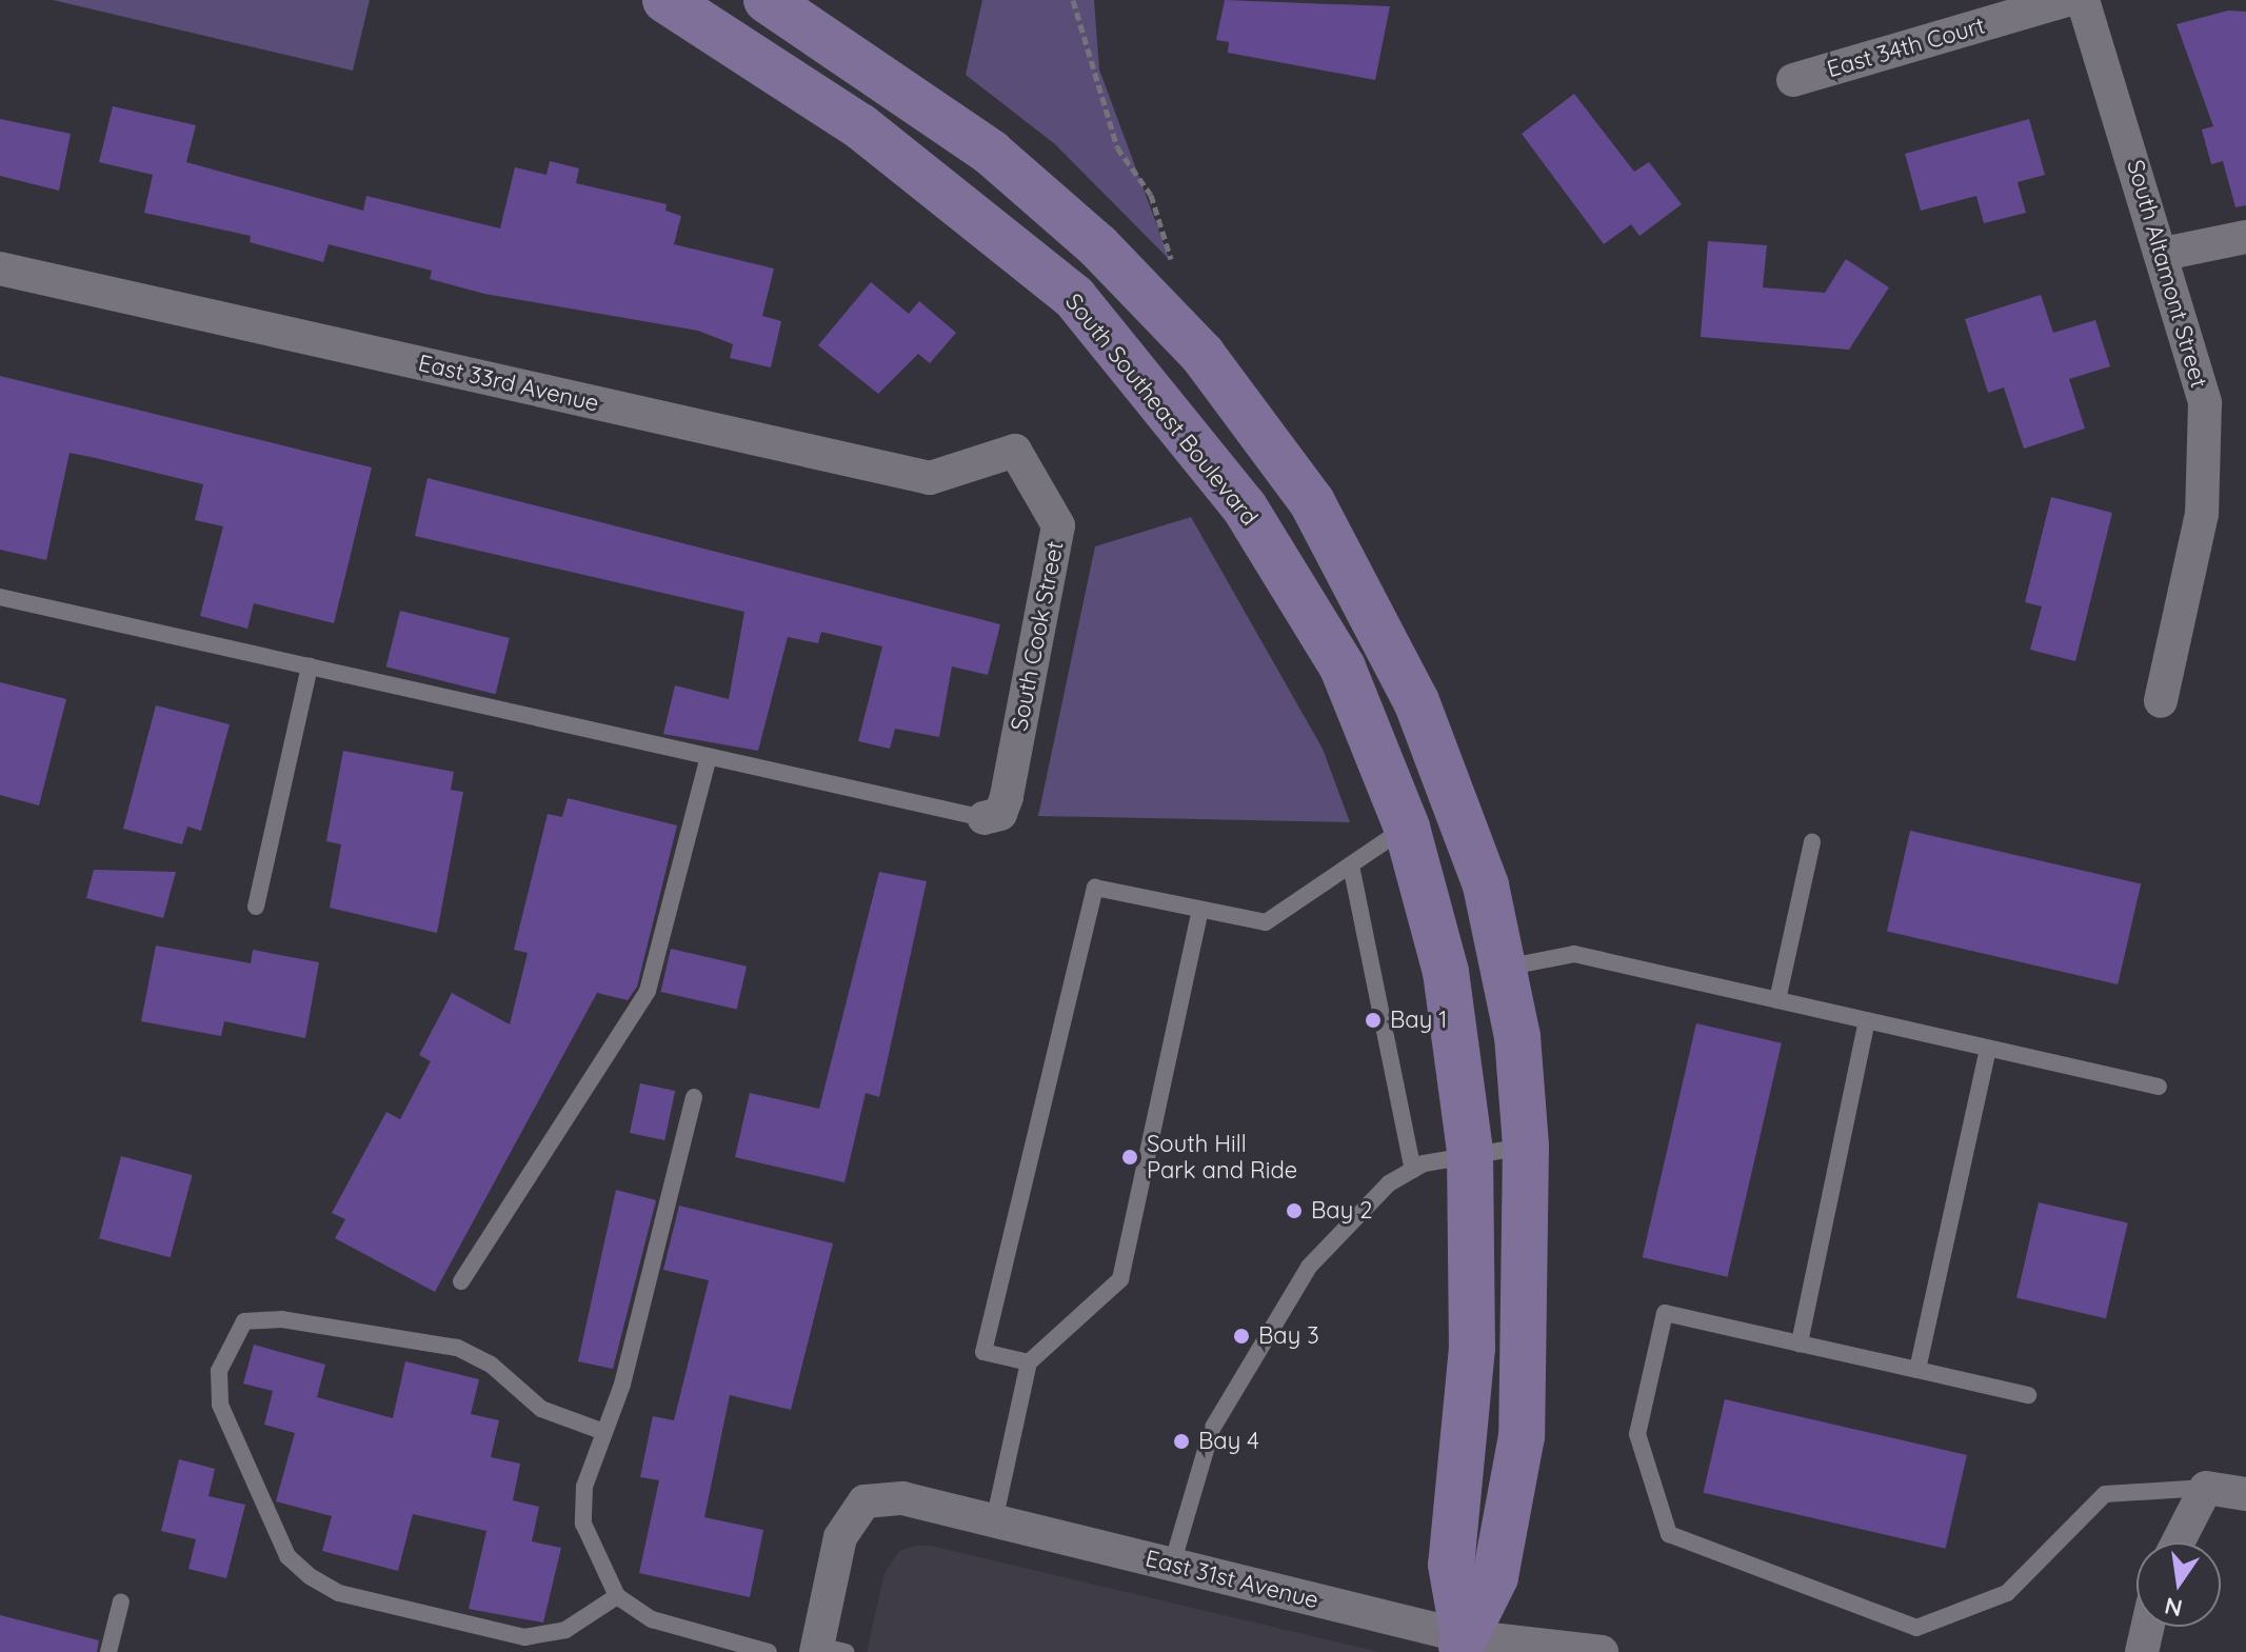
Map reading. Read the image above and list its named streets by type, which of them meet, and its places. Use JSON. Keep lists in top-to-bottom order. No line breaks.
{"streets":{"main road":["South Southeast Boulevard"],"street":["East 34th Court","South Altamont Street","East 33rd Avenue","South Cook Street","East 31st Avenue"]},"crossings":[["East 33rd Avenue","South Cook Street"],["South Southeast Boulevard","East 31st Avenue"]],"places":["Bay 1","South Hill Park and Ride","Bay 2","Bay 3","Bay 4"],"north":"bottom"}
